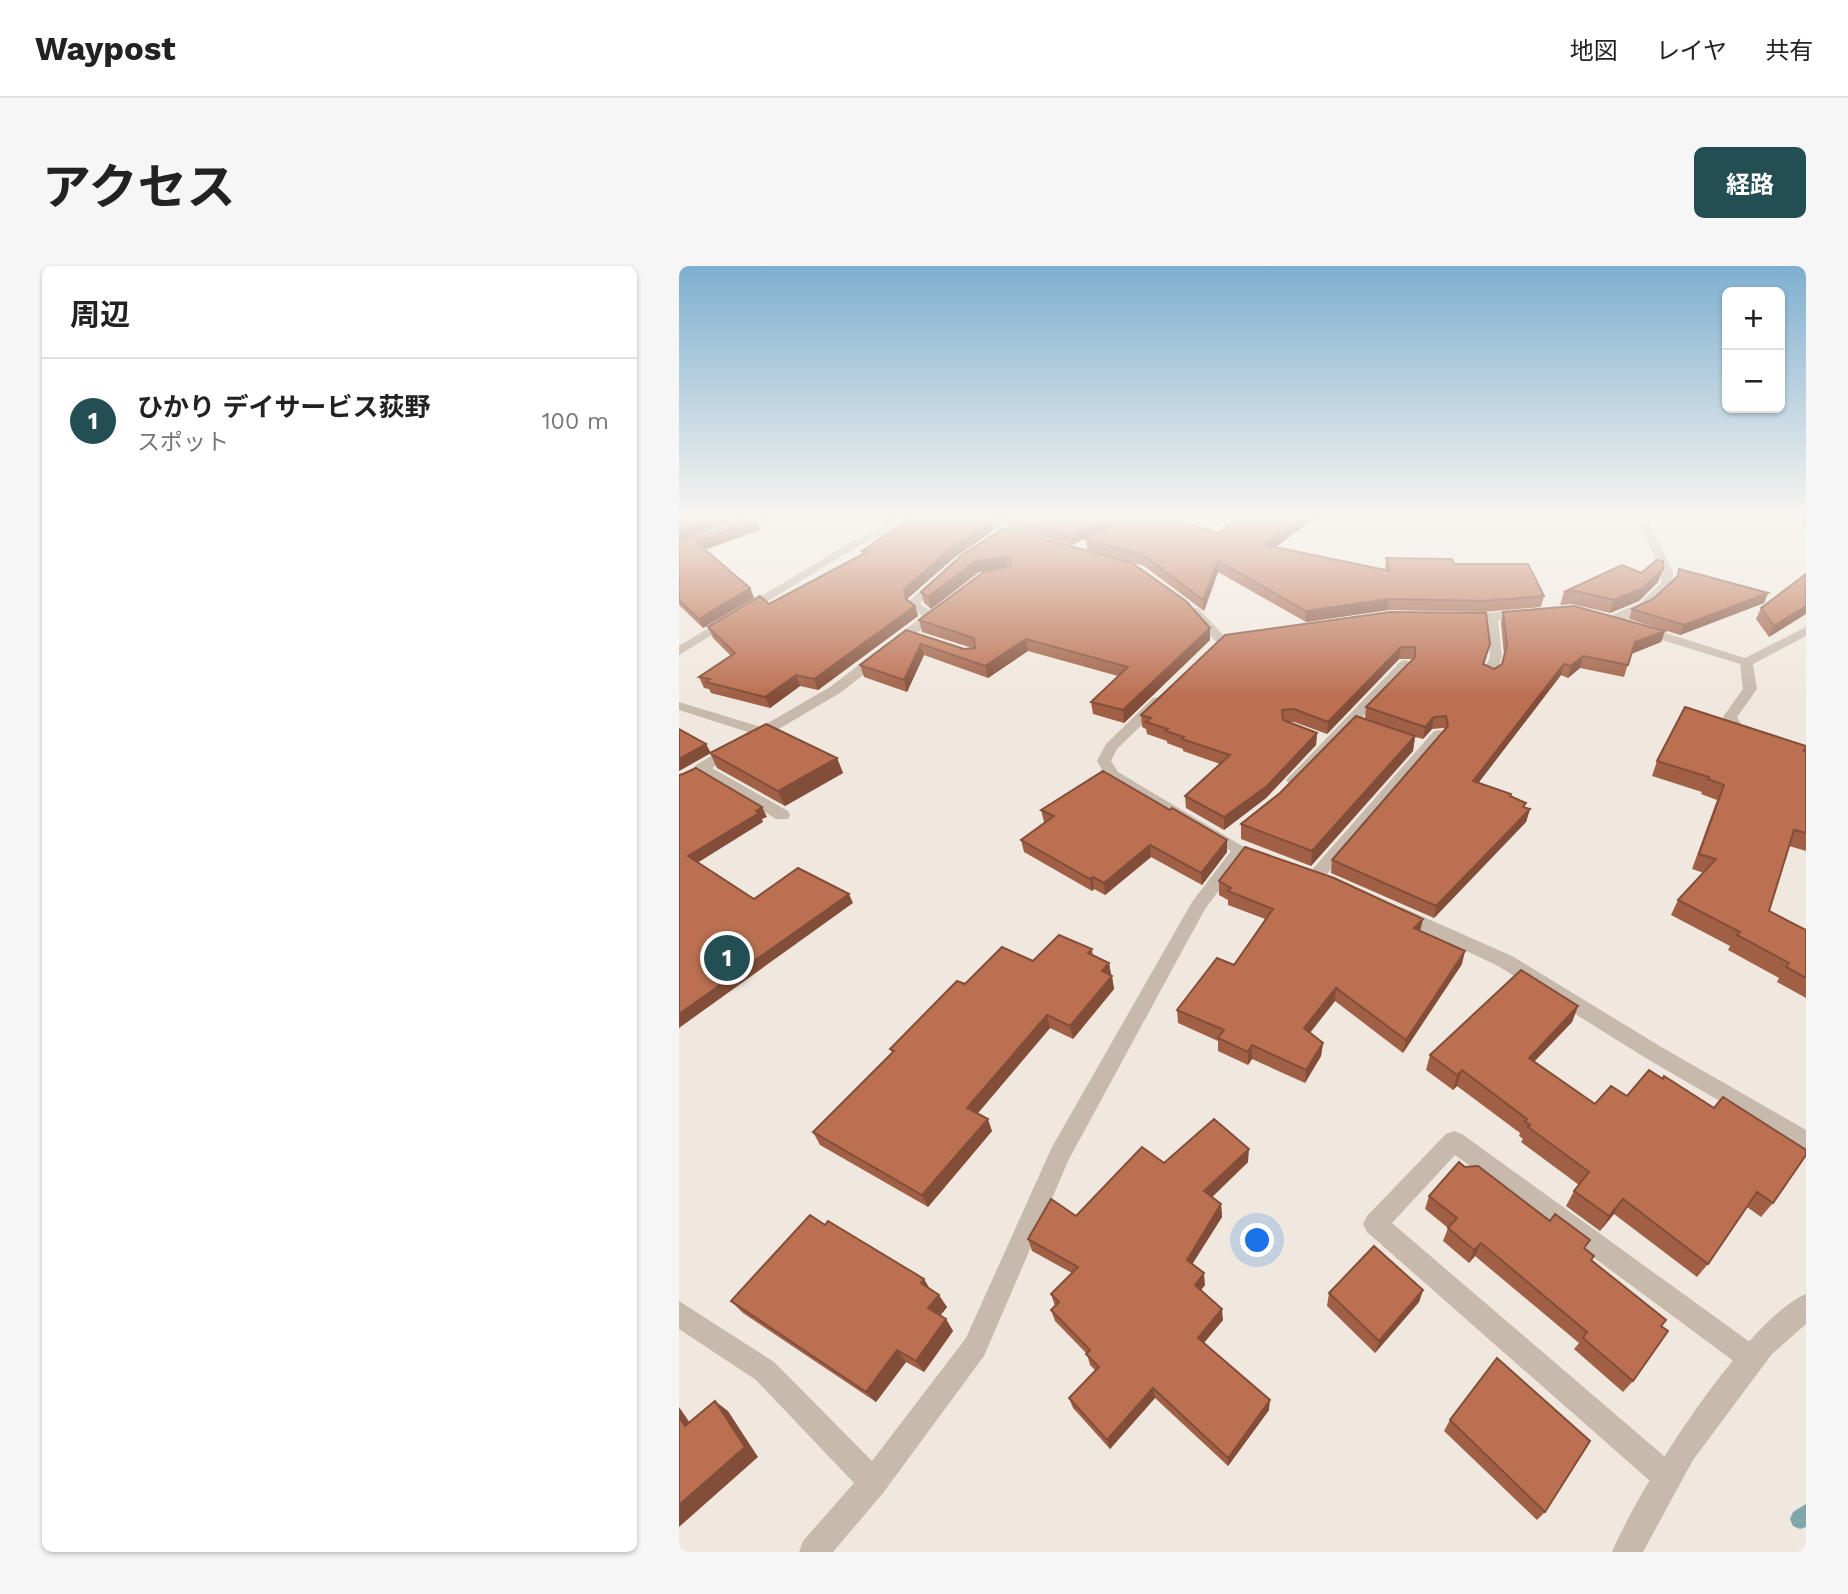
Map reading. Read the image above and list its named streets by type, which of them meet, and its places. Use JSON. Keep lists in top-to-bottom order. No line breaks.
{"page":{"header":"Waypost","nav":["地図","レイヤ","共有"],"title":"アクセス","buttons":"経路","heading":"周辺","map_buttons":["+","−"],"list":[{"mark":"1","name":"ひかり デイサービス荻野","note":"スポット","value":"100 m"}],"pins":"1"}}
